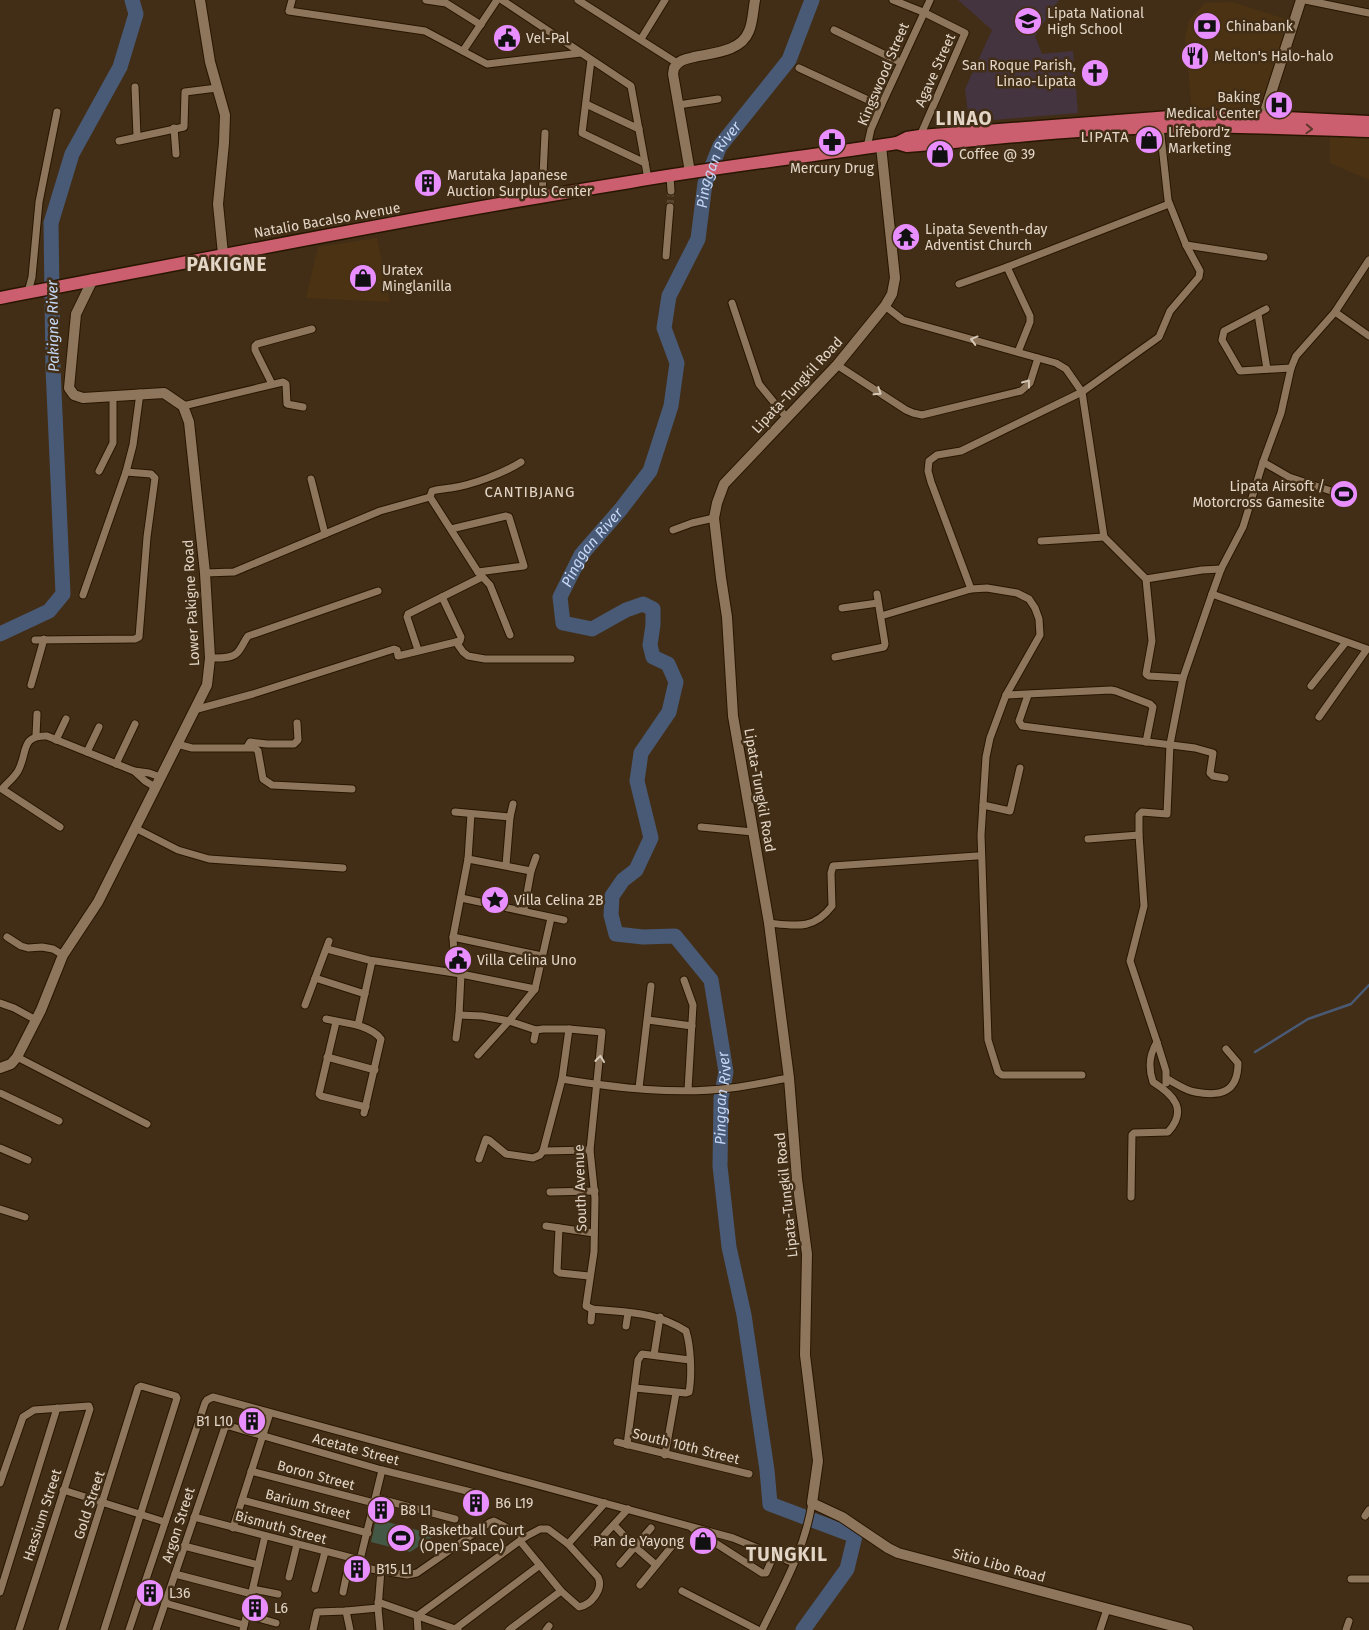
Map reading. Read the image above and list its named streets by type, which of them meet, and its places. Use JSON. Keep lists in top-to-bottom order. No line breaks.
{"streets":{"highway":["Natalio Bacalso Avenue"],"street":["Agave Street","Kingswood Street","Lipata-Tungkil Road","Lower Pakigne Road","South Avenue","South 10th Street","Acetate Street","Boron Street","Barium Street","Gold Street","Hassium Street","Argon Street","Bismuth Street","Sitio Libo Road"]},"crossings":[["Agave Street","Kingswood Street"],["Agave Street","Natalio Bacalso Avenue"],["Kingswood Street","Natalio Bacalso Avenue"],["Natalio Bacalso Avenue","Lipata-Tungkil Road"],["Lipata-Tungkil Road","Sitio Libo Road"],["Acetate Street","Argon Street"],["Barium Street","Bismuth Street"],["Argon Street","Bismuth Street"]],"districts":["LINAO","LIPATA","PAKIGNE","CANTIBJANG","TUNGKIL"],"water":["Pinggan River","Pakigne River"],"places":{"school or university":["Lipata National High School"],"bank":["Chinabank"],"public building":["Vel-Pal","Villa Celina Uno"],"restaurant":["Melton's Halo-halo"],"church":["San Roque Parish, Linao-Lipata"],"hospital":["Baking Medical Center"],"shop":["Lifebord'z Marketing","Coffee @ 39","Uratex Minglanilla","Pan de Yayong"],"pharmacy":["Mercury Drug"],"building":["Marutaka Japanese Auction Surplus Center","B1 L10","B6 L19","B8 L1","B15 L1","L36","L6"],"temple":["Lipata Seventh-day Adventist Church"],"sports":["Lipata Airsoft / Motorcross Gamesite","Basketball Court (Open Space)"],"place":["Villa Celina 2B"]}}
